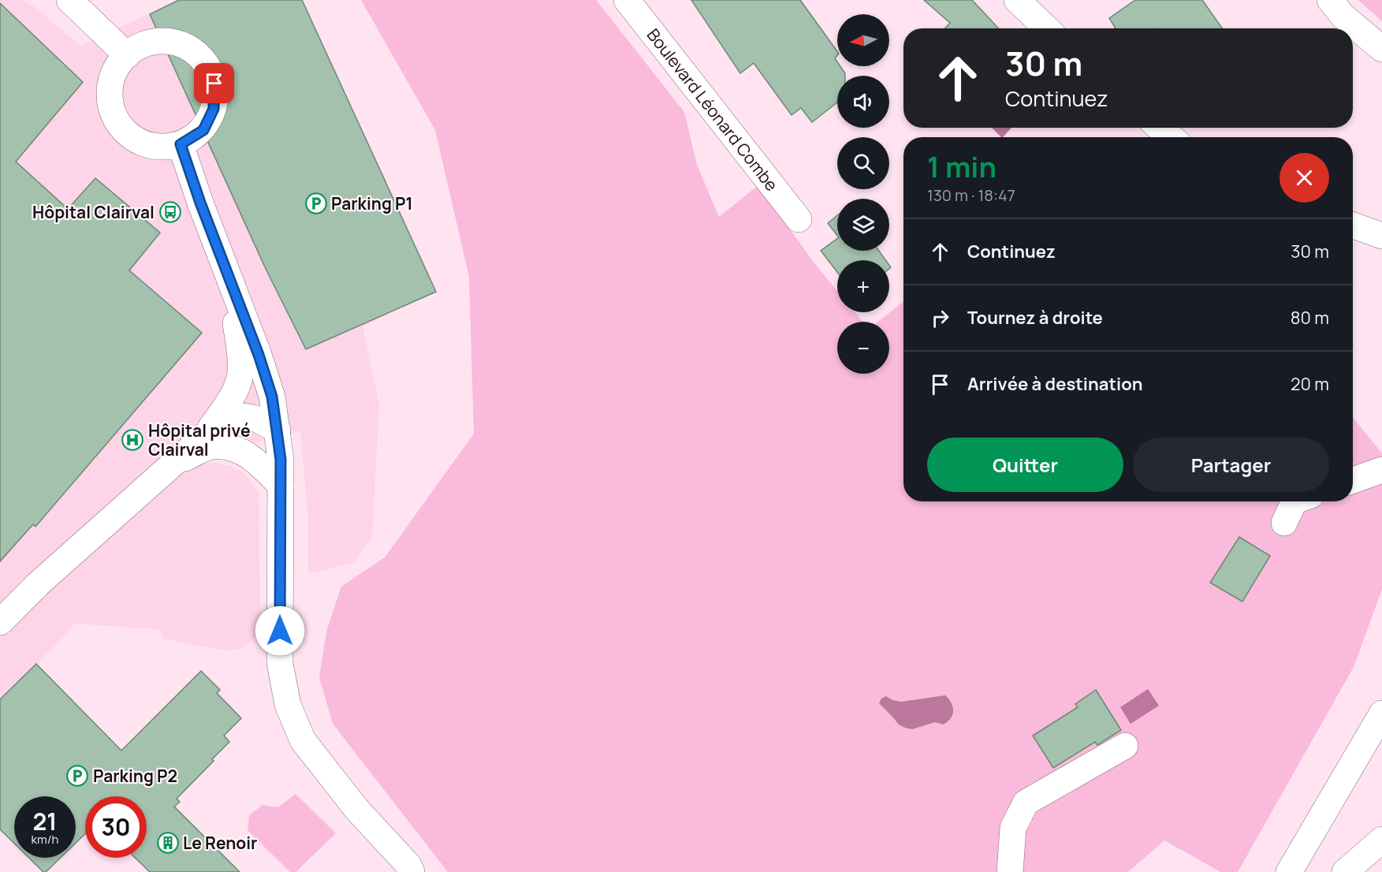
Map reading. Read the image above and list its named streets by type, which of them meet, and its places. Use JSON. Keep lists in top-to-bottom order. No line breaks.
{"streets":{"street":["Boulevard Léonard Combe"]},"places":{"parking":["Parking P1","Parking P2"],"bus stop":["Hôpital Clairval"],"hospital":["Hôpital privé Clairval"],"building":["Le Renoir"]},"north":"left","page":{"map_buttons":["+","−"],"turn":["30 m","Continuez"],"heading":["1 min","130 m · 18:47"],"list":[{"name":"Continuez","value":"30 m"},{"name":"Tournez à droite","value":"80 m"},{"name":"Arrivée à destination","value":"20 m"}],"buttons":["Quitter","Partager"],"speed":"21 km/h","limit":"30"}}
